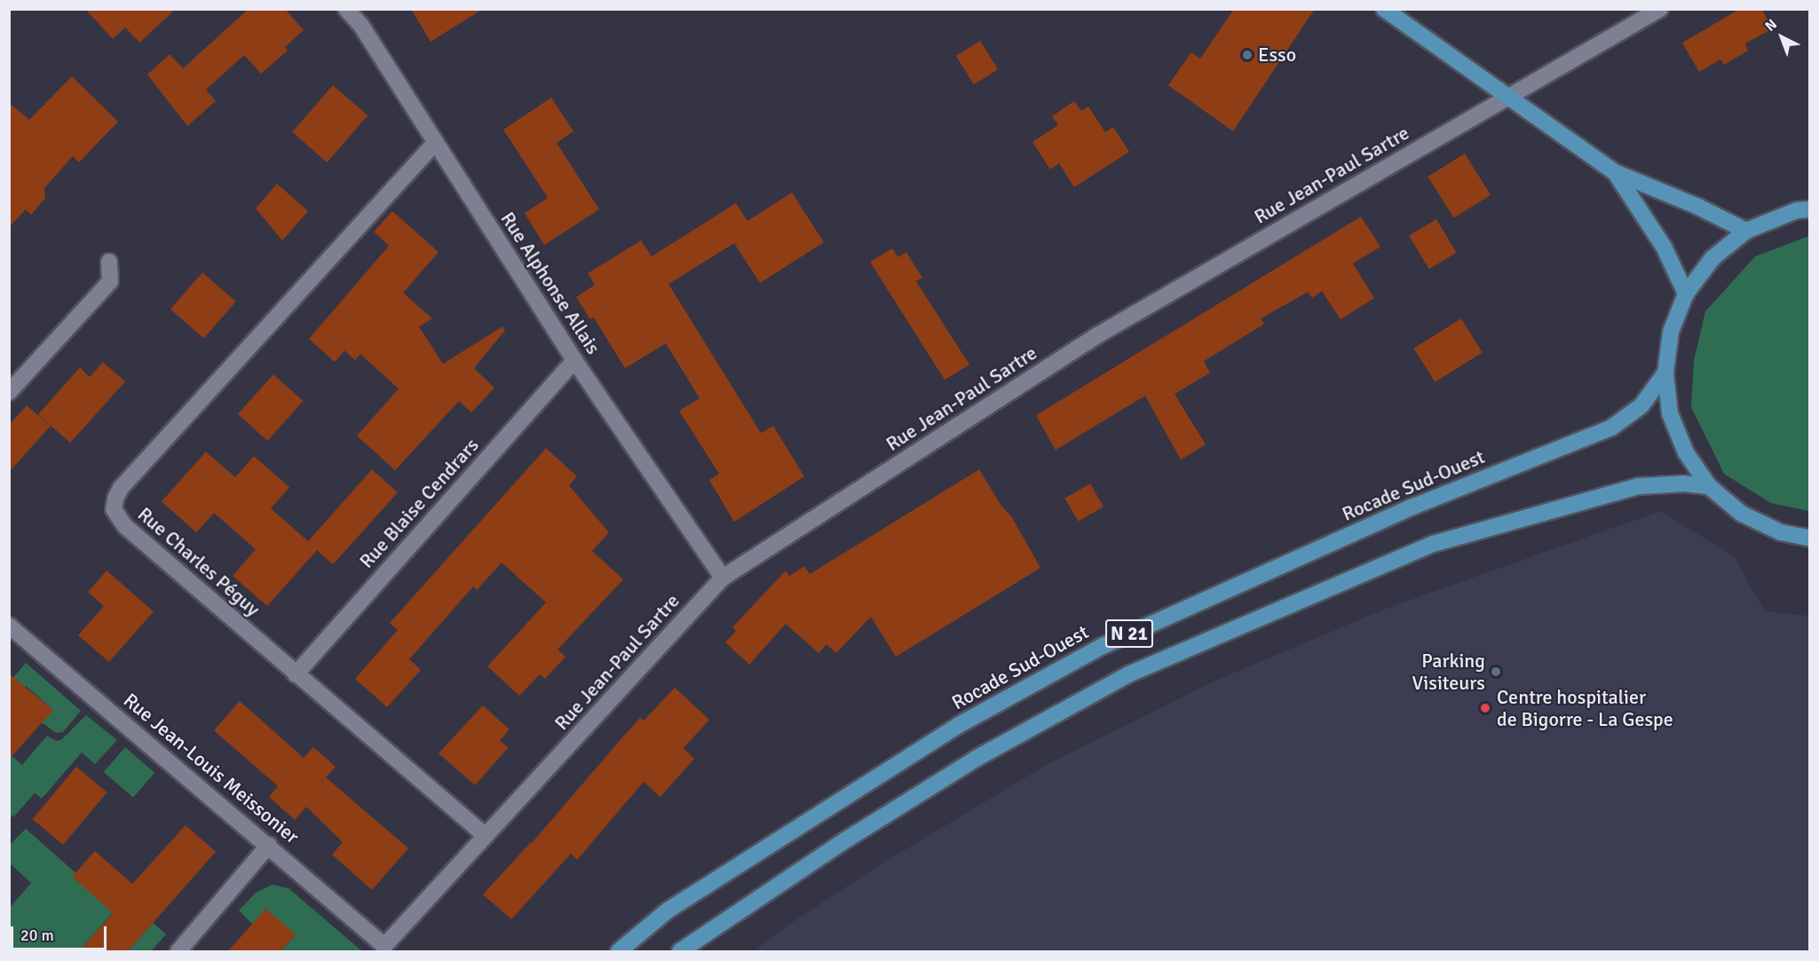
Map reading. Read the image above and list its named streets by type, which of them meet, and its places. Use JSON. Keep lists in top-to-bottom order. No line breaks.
{"streets":{"main road":["Rocade Sud-Ouest","N 21"],"street":["Rue Jean-Paul Sartre","Rue Alphonse Allais","Rue Blaise Cendrars","Rue Charles Péguy","Rue Jean-Louis Meissonier"]},"crossings":[["Rue Jean-Paul Sartre","Rue Alphonse Allais"],["Rue Jean-Paul Sartre","Rue Charles Péguy"],["Rue Jean-Paul Sartre","Rue Jean-Louis Meissonier"],["Rue Alphonse Allais","Rue Blaise Cendrars"],["Rue Alphonse Allais","Rue Charles Péguy"],["Rue Blaise Cendrars","Rue Charles Péguy"]],"places":["Esso","Parking Visiteurs","Centre hospitalier de Bigorre - La Gespe"],"scale_bar":"20 m","north":"top left"}
